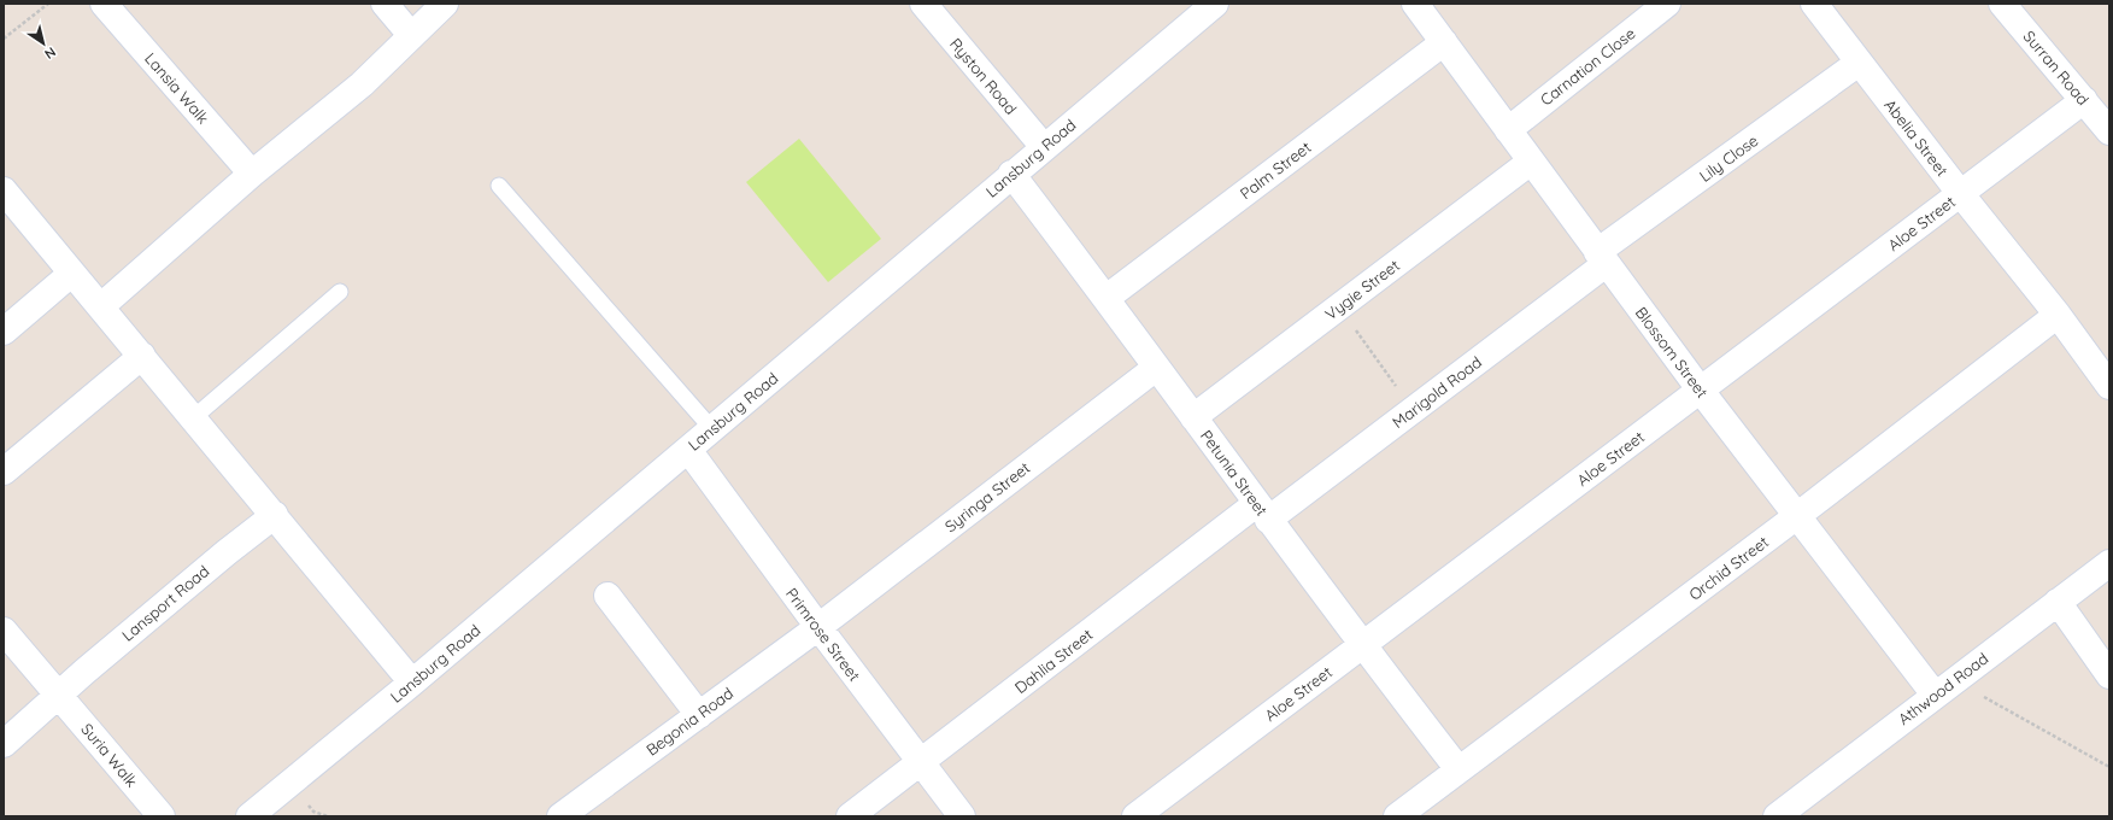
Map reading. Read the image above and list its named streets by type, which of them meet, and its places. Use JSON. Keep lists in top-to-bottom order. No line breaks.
{"streets":{"street":["Carnation Close","Surran Road","Ryston Road","Lansia Walk","Abelia Street","Lansburg Road","Lily Close","Palm Street","Aloe Street","Vygie Street","Blossom Street","Marigold Road","Petunia Street","Syringa Street","Orchid Street","Lansport Road","Primrose Street","Dahlia Street","Athwood Road","Begonia Road","Suria Walk"]},"crossings":[["Carnation Close","Blossom Street"],["Surran Road","Aloe Street"],["Ryston Road","Lansburg Road"],["Abelia Street","Lily Close"],["Abelia Street","Aloe Street"],["Abelia Street","Orchid Street"],["Lansburg Road","Petunia Street"],["Lansburg Road","Primrose Street"],["Lily Close","Blossom Street"],["Lily Close","Marigold Road"],["Palm Street","Blossom Street"],["Palm Street","Petunia Street"],["Aloe Street","Blossom Street"],["Aloe Street","Petunia Street"],["Vygie Street","Blossom Street"],["Vygie Street","Petunia Street"],["Blossom Street","Marigold Road"],["Blossom Street","Orchid Street"],["Blossom Street","Athwood Road"],["Marigold Road","Petunia Street"],["Marigold Road","Dahlia Street"],["Petunia Street","Syringa Street"],["Petunia Street","Orchid Street"],["Petunia Street","Dahlia Street"],["Syringa Street","Primrose Street"],["Syringa Street","Begonia Road"],["Lansport Road","Suria Walk"],["Primrose Street","Dahlia Street"],["Primrose Street","Begonia Road"]],"north":"bottom right"}
